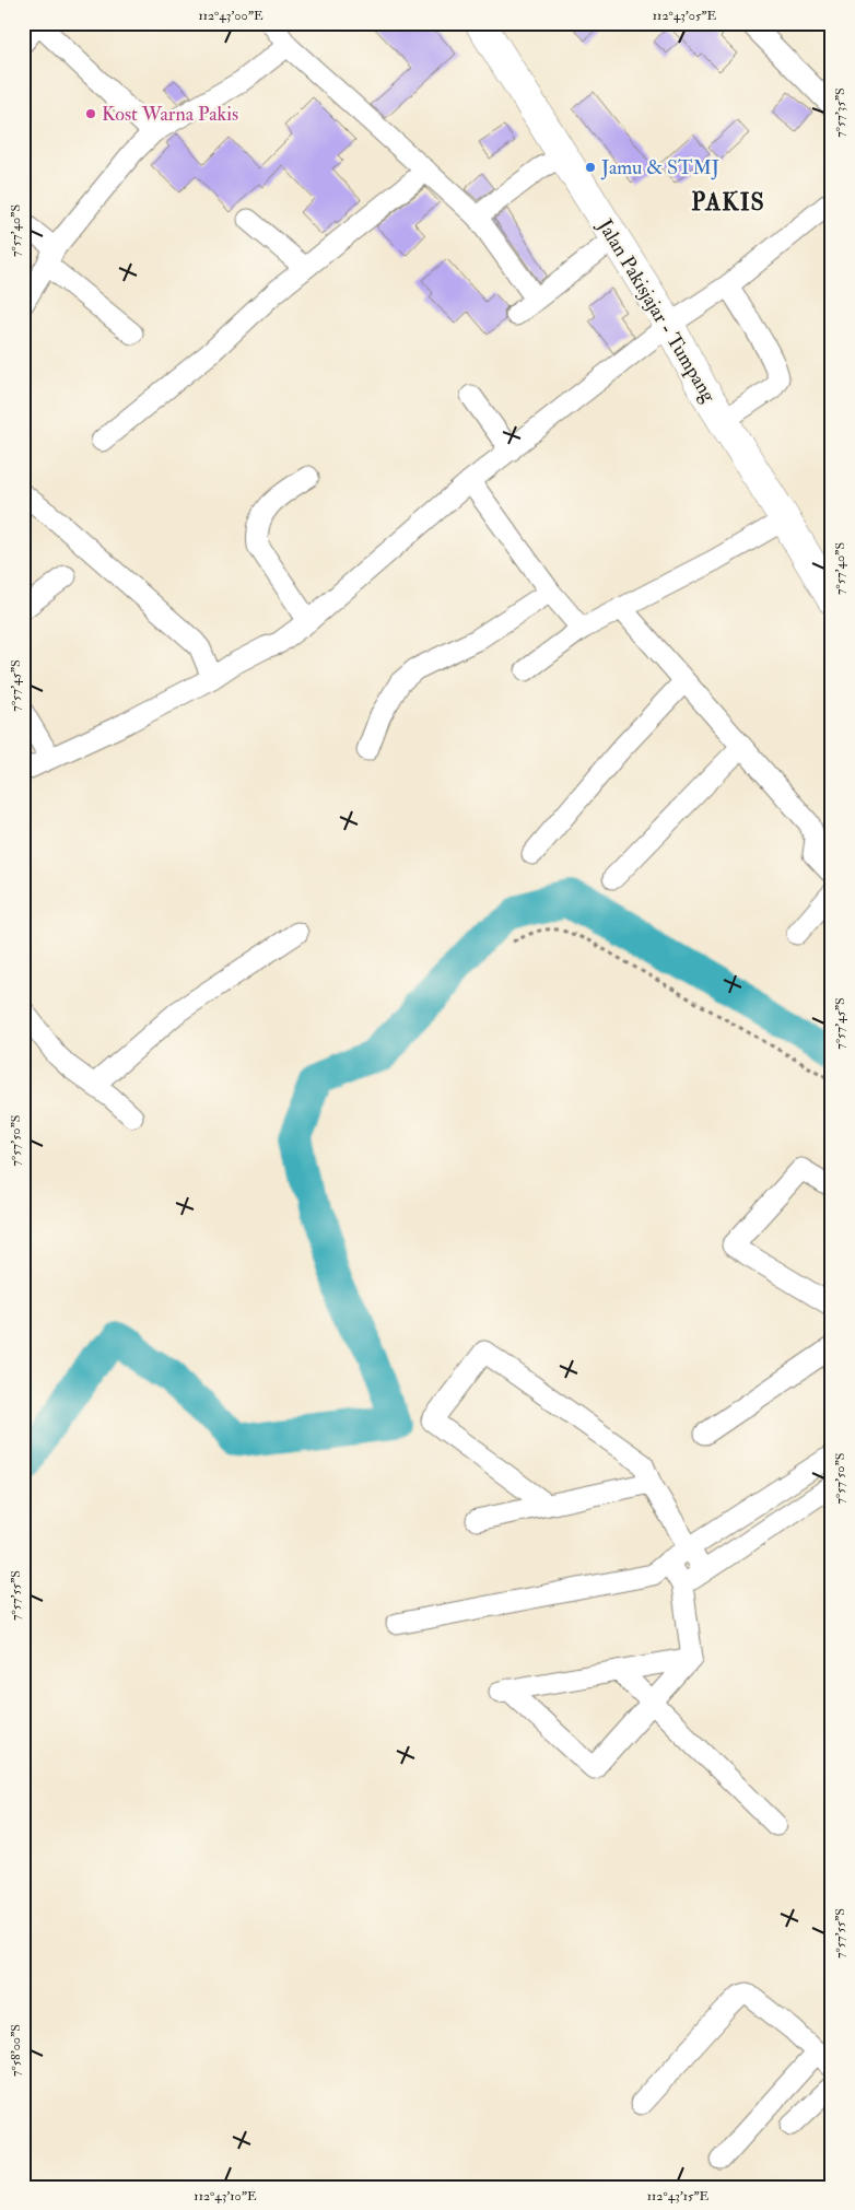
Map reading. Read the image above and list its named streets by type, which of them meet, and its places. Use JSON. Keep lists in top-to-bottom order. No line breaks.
{"streets":{"main road":["Jalan Pakisjajar - Tumpang"]},"districts":["PAKIS"],"places":["Kost Warna Pakis","Jamu & STMJ"],"coordinates":["112°43'00\"E","112°43'05\"E","7°57'35\"S","7°57'40\"S","7°57'45\"S","7°57'50\"S","7°57'55\"S","7°58'00\"S","112°43'10\"E","112°43'15\"E"]}
